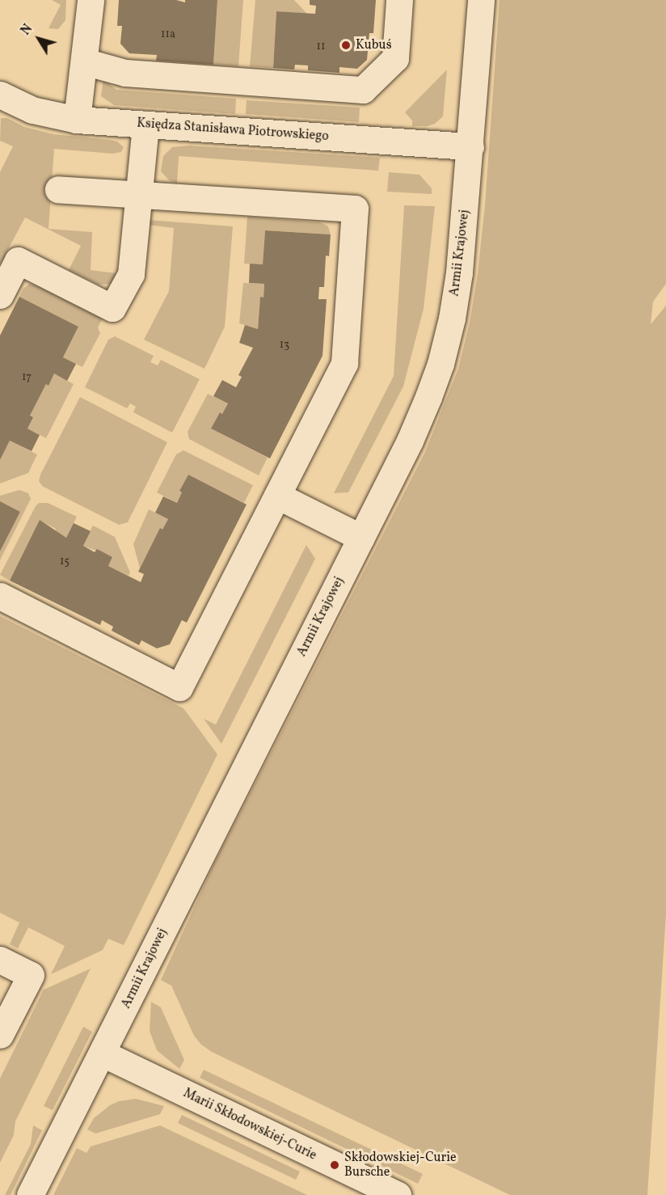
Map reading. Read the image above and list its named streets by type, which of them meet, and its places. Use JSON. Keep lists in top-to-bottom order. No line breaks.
{"streets":{"street":["Księdza Stanisława Piotrowskiego","Armii Krajowej","Marii Skłodowskiej-Curie"]},"crossings":[["Księdza Stanisława Piotrowskiego","Armii Krajowej"],["Armii Krajowej","Marii Skłodowskiej-Curie"]],"places":["Kubuś","Skłodowskiej-Curie Bursche"],"house_numbers":["11a","11","13","17","15"],"north":"top left"}
